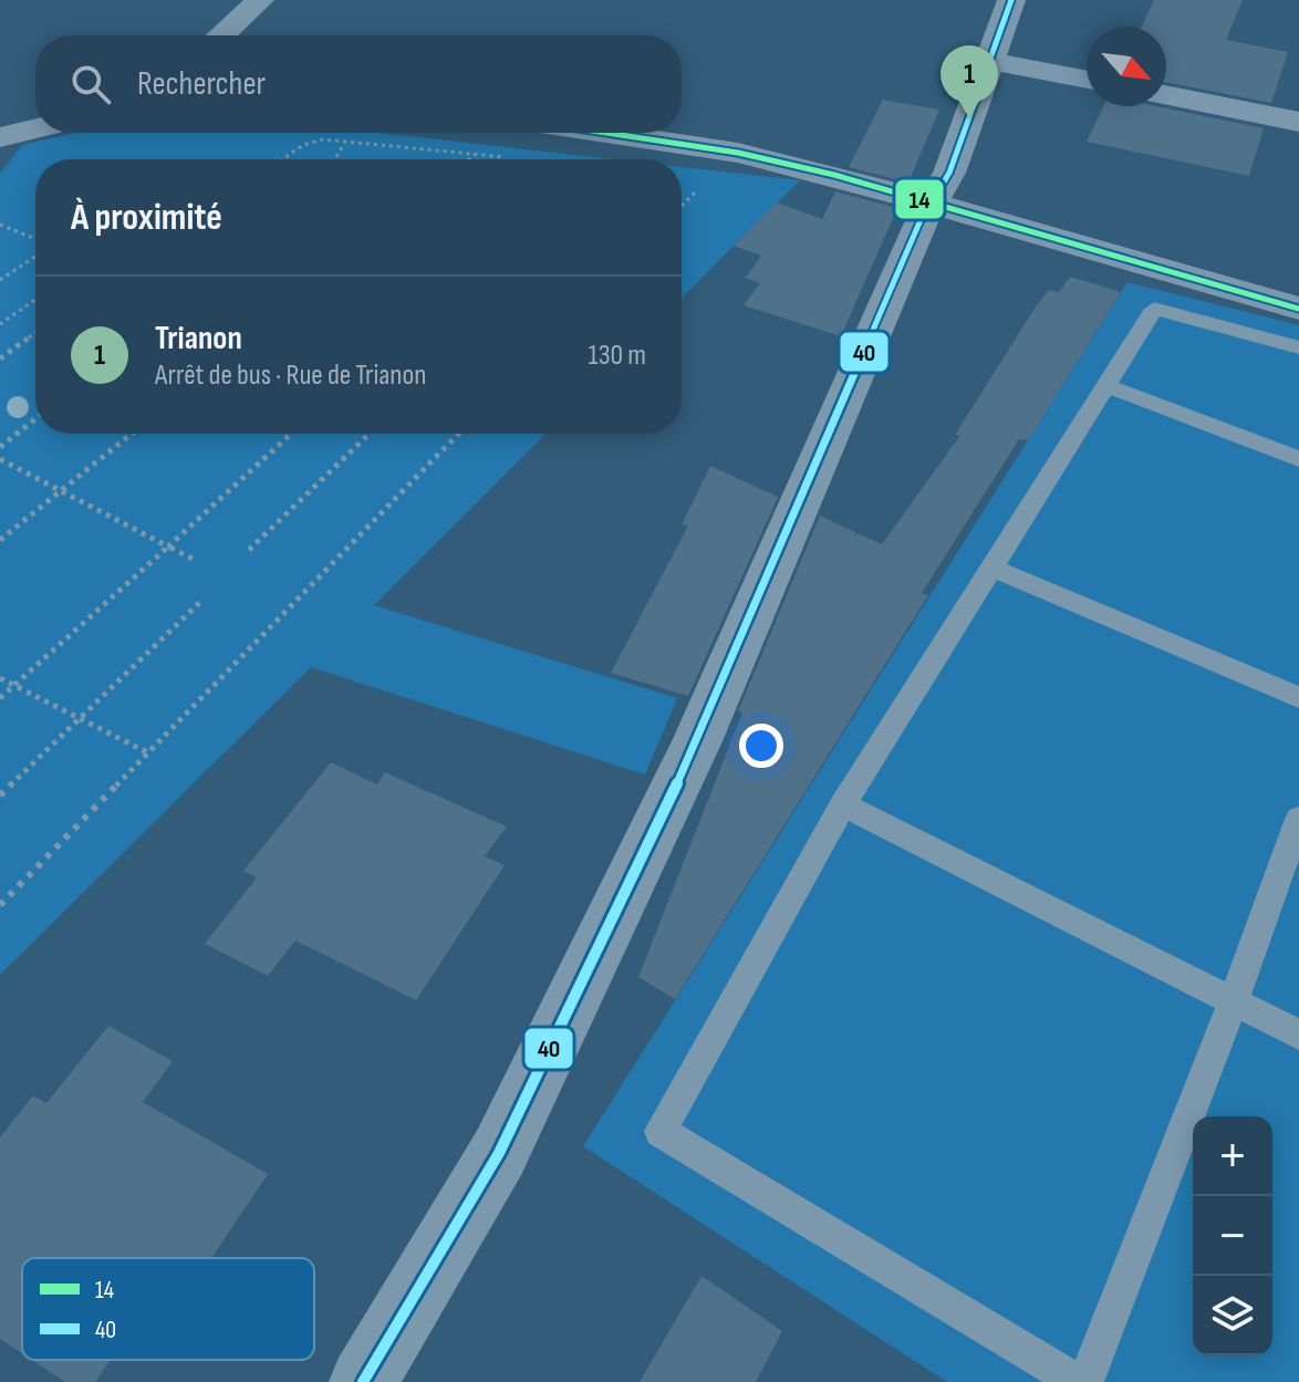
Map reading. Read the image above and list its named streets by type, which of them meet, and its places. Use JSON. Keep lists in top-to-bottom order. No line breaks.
{"lines":["transit line 40","transit line 14"],"legend":["14","40"],"north":"bottom right","page":{"search":"Rechercher","pins":"1","heading":"À proximité","list":[{"mark":"1","name":"Trianon","note":"Arrêt de bus · Rue de Trianon","value":"130 m"}],"map_buttons":["+","−"]}}
